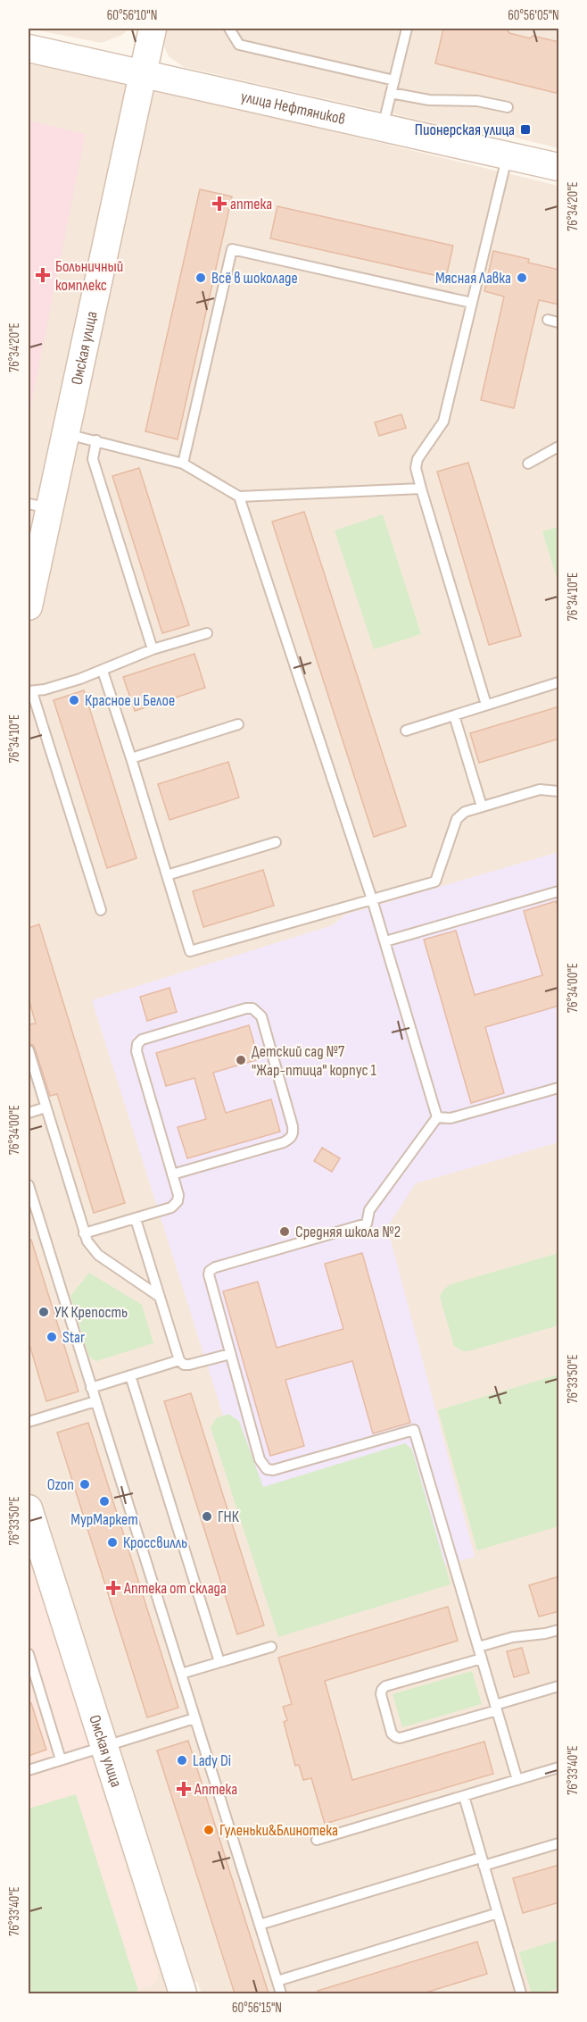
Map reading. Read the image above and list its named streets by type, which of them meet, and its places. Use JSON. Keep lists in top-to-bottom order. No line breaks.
{"streets":{"main road":["улица Нефтяников","Омская улица"]},"crossings":[["улица Нефтяников","Омская улица"]],"places":{"transit":["Пионерская улица"],"health":["аптека","Больничный комплекс","Аптека от склада","Аптека"],"other":["Всё в шоколаде","Мясная Лавка","Красное и Белое","Детский сад №7 \"Жар-птица\" корпус 1","Средняя школа №2","УК Крепость","Star","Ozon","МурМаркет","ГНК","Кроссвилль","Lady Di","Гуленьки&Блинотека"]},"coordinates":["60°56'10\"N","60°56'05\"N","76°34'20\"E","76°34'10\"E","76°34'00\"E","76°33'50\"E","76°33'40\"E","60°56'15\"N"]}
